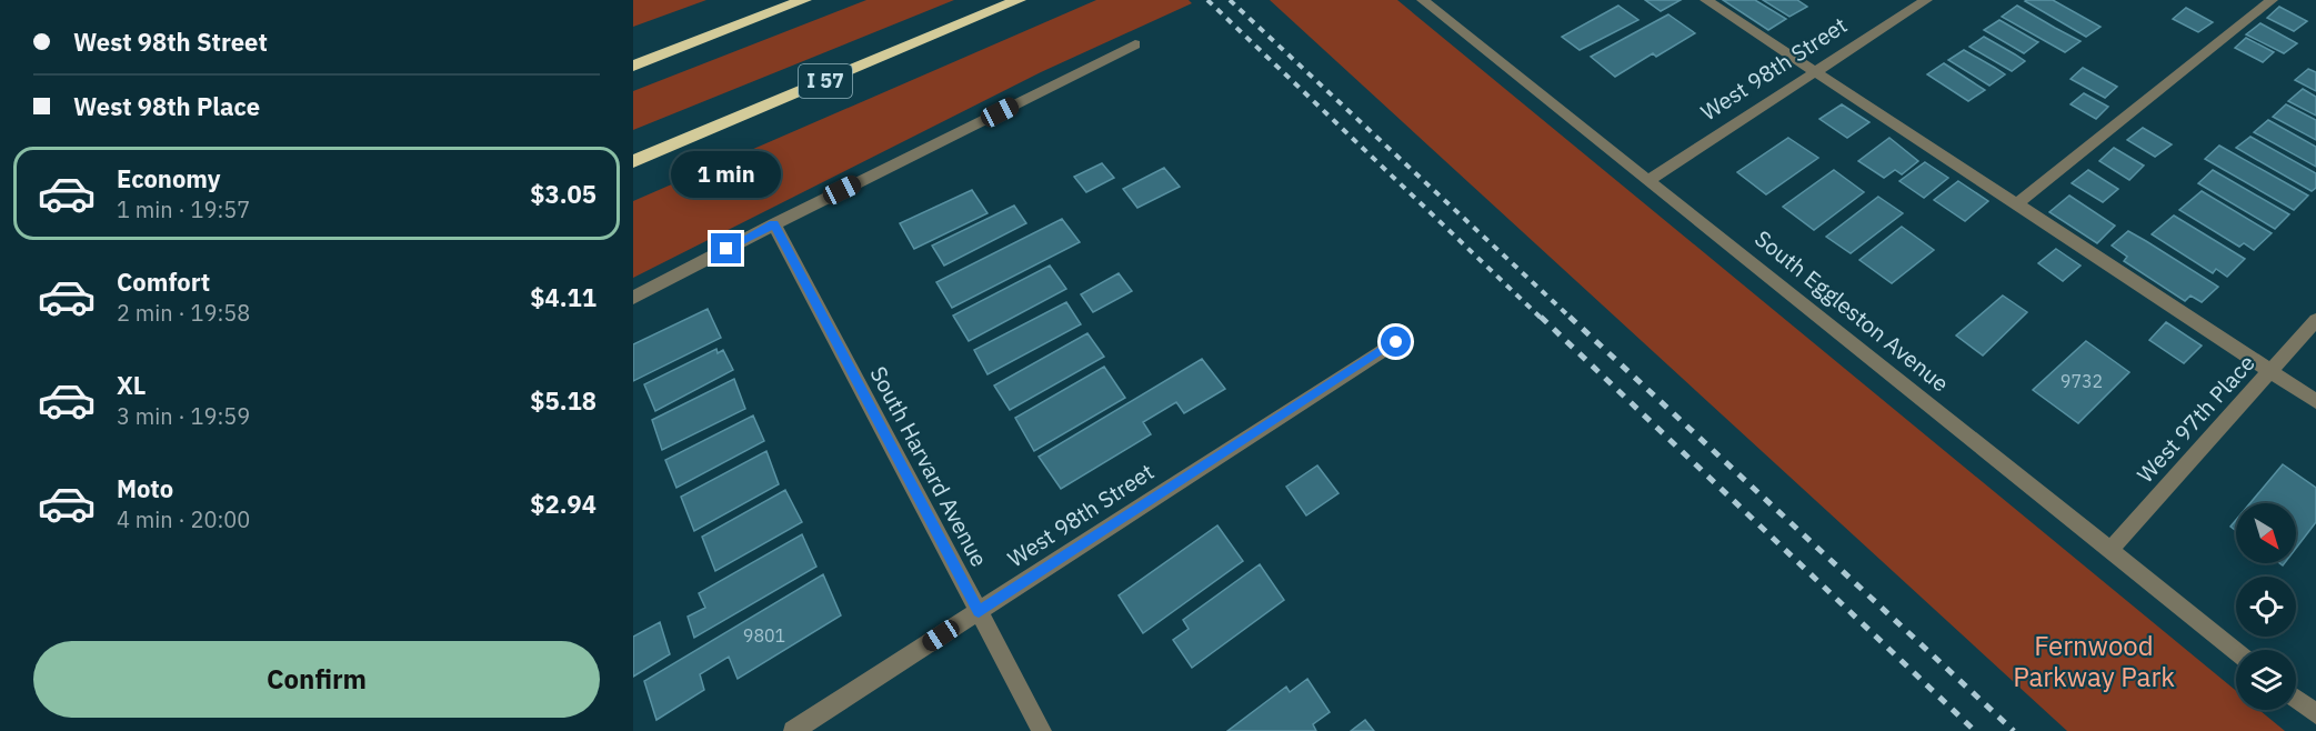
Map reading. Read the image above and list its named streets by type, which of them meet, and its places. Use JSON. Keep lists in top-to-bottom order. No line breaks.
{"streets":{"highway":["I 57"],"street":["West 98th Street","South Eggleston Avenue","West 97th Place","South Harvard Avenue"]},"crossings":[["West 98th Street","South Eggleston Avenue"],["West 98th Street","South Harvard Avenue"],["South Eggleston Avenue","West 97th Place"]],"parks":["Fernwood Parkway Park"],"house_numbers":["9732","9801"],"north":"bottom right","page":{"banner":["West 98th Street","West 98th Place"],"list":[{"name":"Economy","note":"1 min · 19:57","value":"$3.05"},{"name":"Comfort","note":"2 min · 19:58","value":"$4.11"},{"name":"XL","note":"3 min · 19:59","value":"$5.18"},{"name":"Moto","note":"4 min · 20:00","value":"$2.94"}],"bubble":"1 min","buttons":"Confirm"}}
